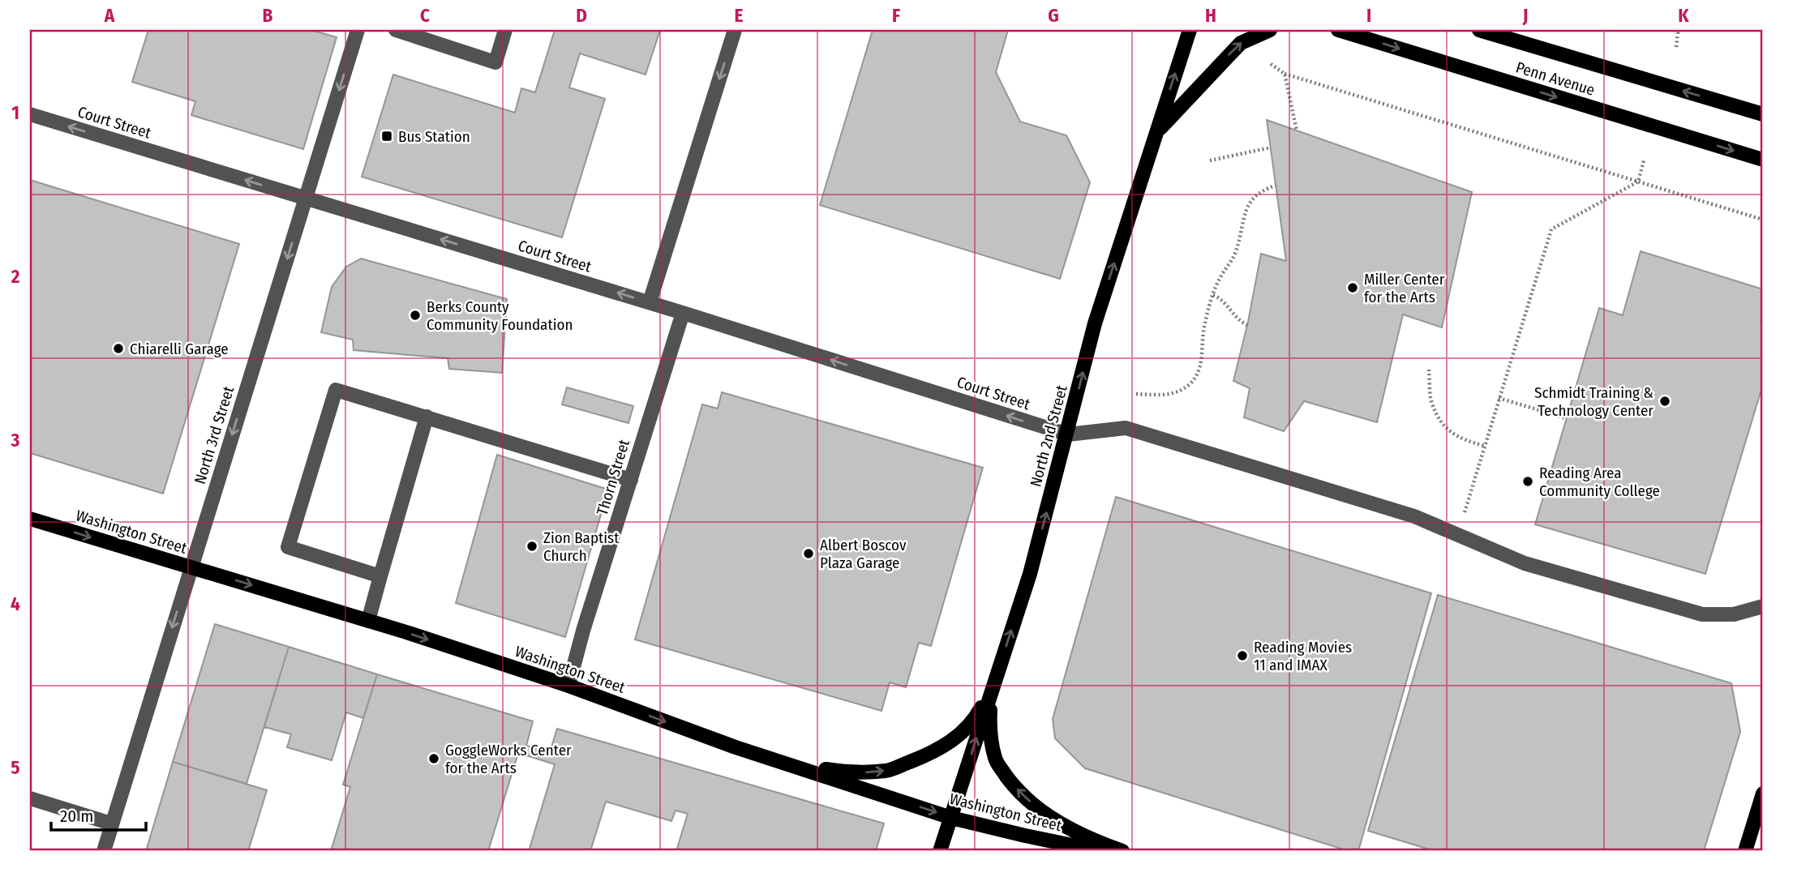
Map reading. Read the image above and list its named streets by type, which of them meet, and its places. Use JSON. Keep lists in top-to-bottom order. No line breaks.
{"streets":{"main road":["Penn Avenue","North 2nd Street","Washington Street"],"street":["Court Street","North 3rd Street","Thorn Street"]},"crossings":[["Court Street","North 3rd Street"],["Court Street","North 2nd Street"],["Court Street","Thorn Street"],["North 3rd Street","Washington Street"],["North 2nd Street","Washington Street"],["Thorn Street","Washington Street"]],"one_way":["Court Street","North 3rd Street","North 2nd Street","Washington Street"],"places":{"transit":["Bus Station"],"other":["Miller Center for the Arts","Berks County Community Foundation","Chiarelli Garage","Schmidt Training & Technology Center","Reading Area Community College","Zion Baptist Church","Albert Boscov Plaza Garage","Reading Movies 11 and IMAX","GoggleWorks Center for the Arts"]},"scale_bar":"20 m","grid":{"columns":["A","B","C","D","E","F","G","H","I","J","K"],"rows":["1","2","3","4","5"]}}
